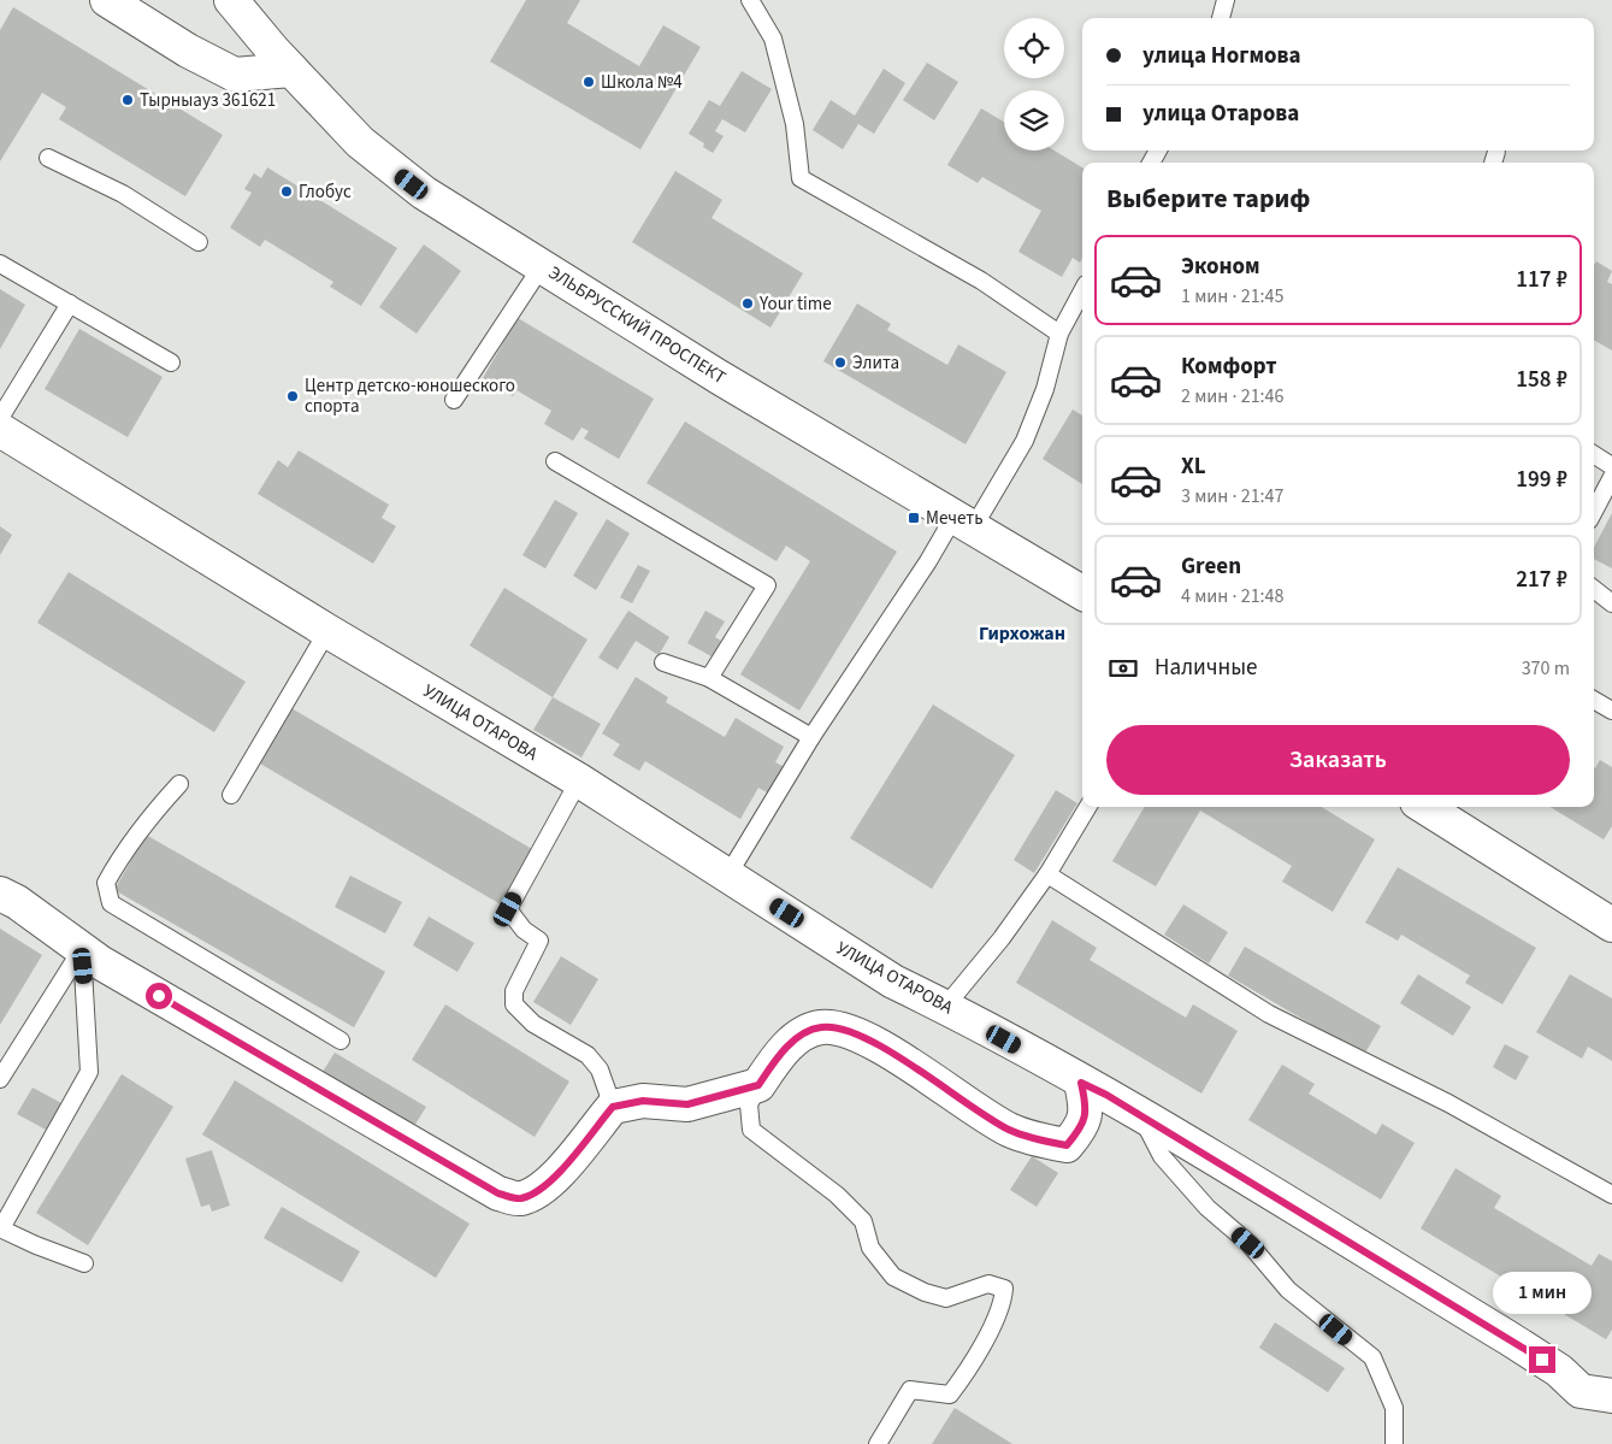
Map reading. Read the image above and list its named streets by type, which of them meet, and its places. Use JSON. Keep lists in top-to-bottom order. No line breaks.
{"streets":{"street":["ЭЛЬБРУССКИЙ ПРОСПЕКТ","УЛИЦА ОТАРОВА"]},"districts":["Гирхожан"],"places":{"other":["Школа №4","Тырныауз 361621","Глобус","Your time","Элита","Центр детско-юношеского спорта"],"transit":["Мечеть"]},"page":{"banner":["улица Ногмова","улица Отарова"],"heading":"Выберите тариф","list":[{"name":"Эконом","note":"1 мин · 21:45","value":"117 ₽"},{"name":"Комфорт","note":"2 мин · 21:46","value":"158 ₽"},{"name":"XL","note":"3 мин · 21:47","value":"199 ₽"},{"name":"Green","note":"4 мин · 21:48","value":"217 ₽"}],"pay":["Наличные","370 m"],"buttons":"Заказать","bubble":"1 мин"}}
